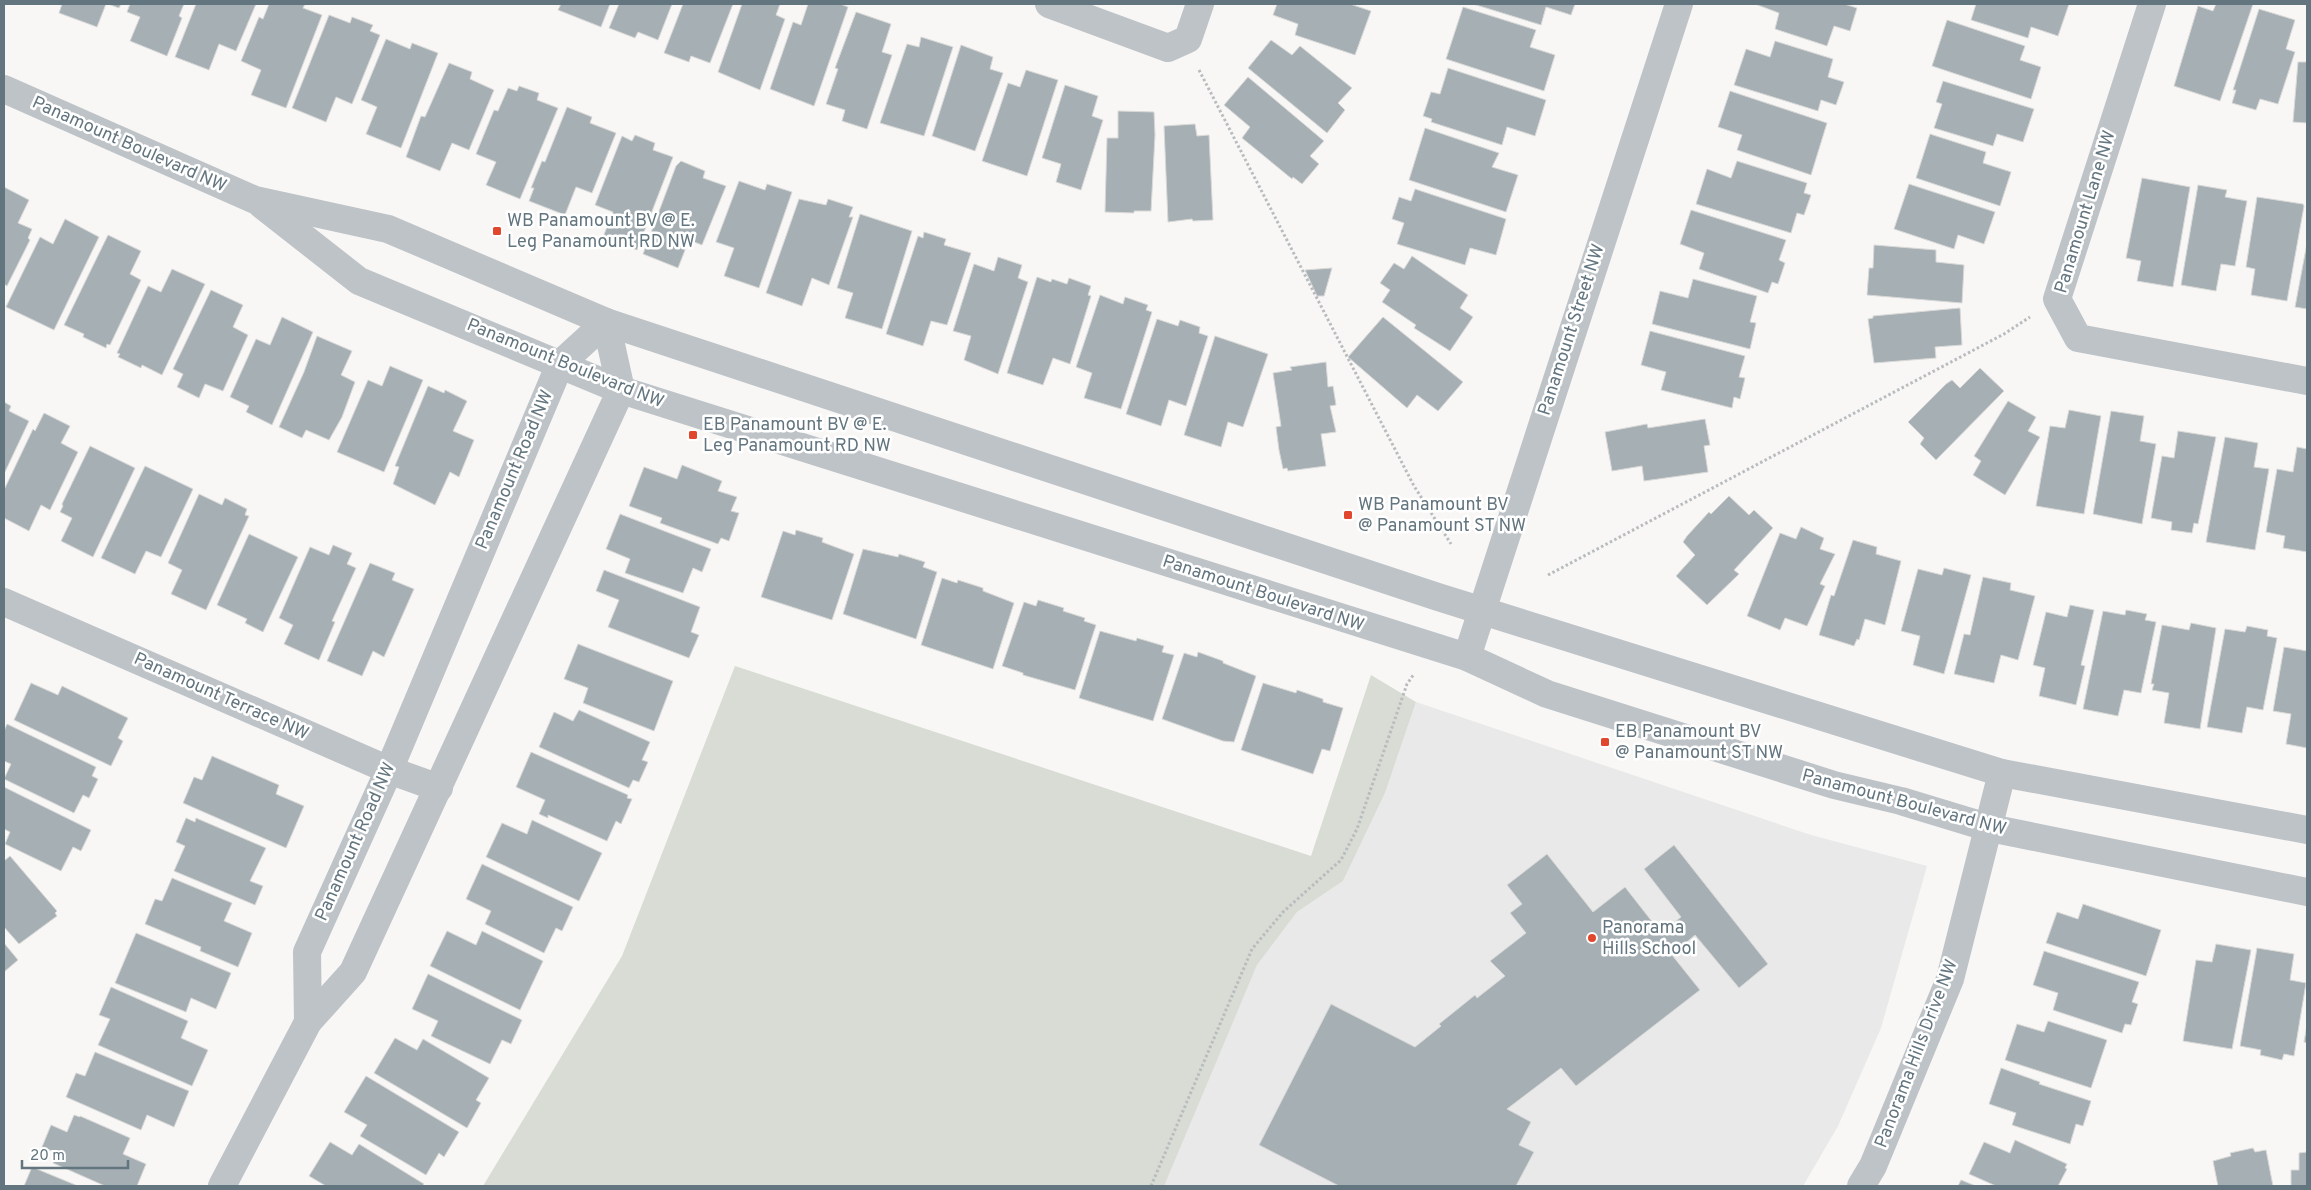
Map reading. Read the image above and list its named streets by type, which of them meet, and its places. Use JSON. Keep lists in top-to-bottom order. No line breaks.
{"streets":{"street":["Panamount Boulevard NW","Panamount Lane NW","Panamount Street NW","Panamount Road NW","Panamount Terrace NW","Panorama Hills Drive NW"]},"crossings":[["Panamount Boulevard NW","Panamount Street NW"],["Panamount Boulevard NW","Panamount Road NW"],["Panamount Boulevard NW","Panorama Hills Drive NW"],["Panamount Road NW","Panamount Terrace NW"]],"places":{"transit":["WB Panamount BV @ E. Leg Panamount RD NW","EB Panamount BV @ E. Leg Panamount RD NW","WB Panamount BV @ Panamount ST NW","EB Panamount BV @ Panamount ST NW"],"other":["Panorama Hills School"]},"scale_bar":"20 m"}
